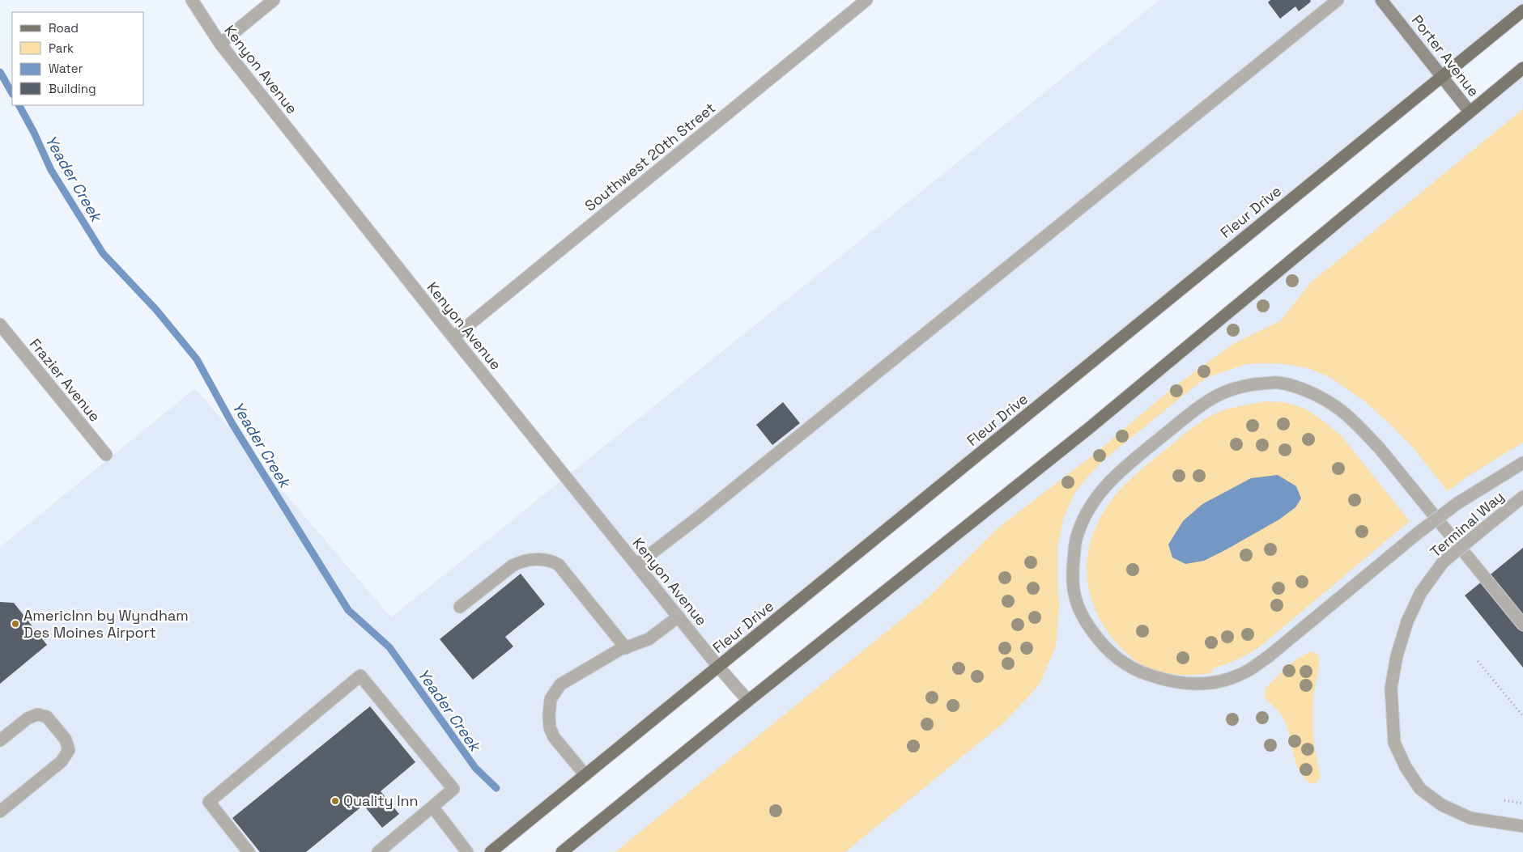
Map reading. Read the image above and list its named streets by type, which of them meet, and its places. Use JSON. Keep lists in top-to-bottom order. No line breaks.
{"streets":{"main road":["Fleur Drive"],"street":["Porter Avenue","Kenyon Avenue","Southwest 20th Street","Frazier Avenue","Terminal Way"]},"crossings":[["Porter Avenue","Fleur Drive"],["Kenyon Avenue","Southwest 20th Street"],["Kenyon Avenue","Fleur Drive"]],"water":["Yeader Creek"],"places":["AmericInn by Wyndham Des Moines Airport","Quality Inn"],"legend":["Road","Park","Water","Building"]}
